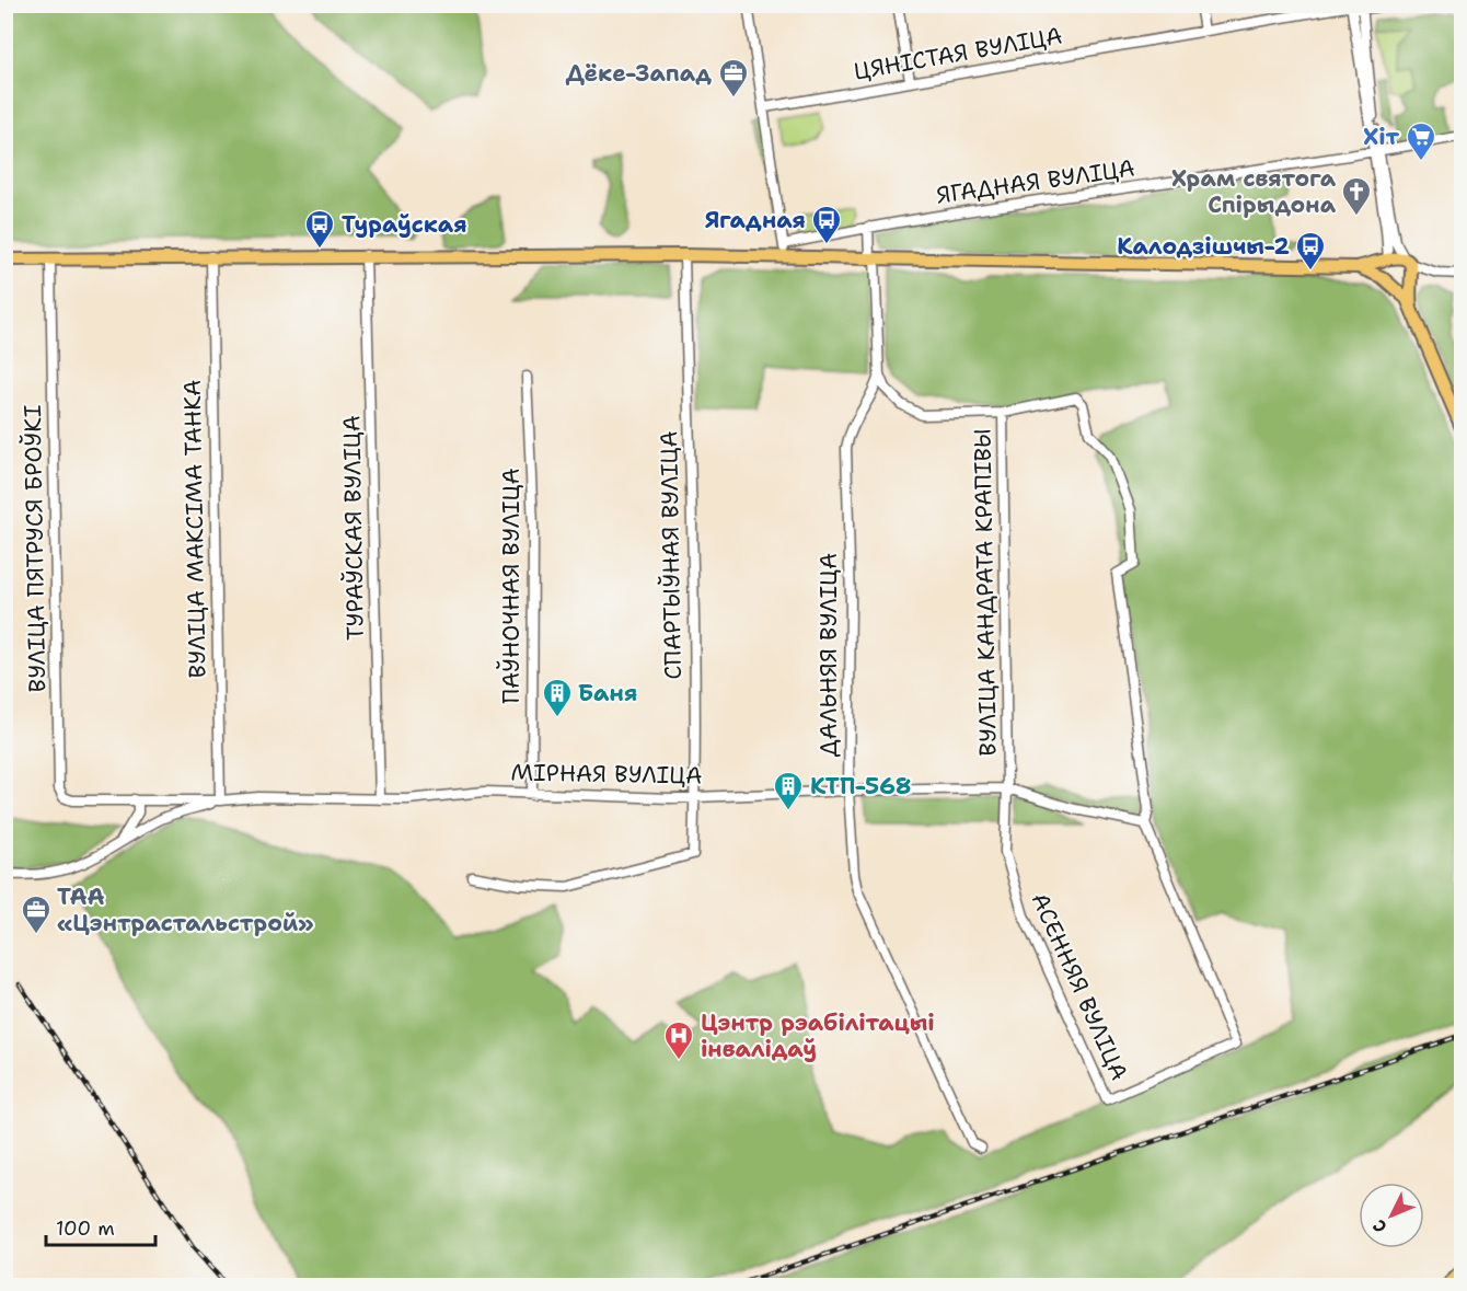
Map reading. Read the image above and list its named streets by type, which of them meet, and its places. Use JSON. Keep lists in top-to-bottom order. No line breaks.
{"streets":{"street":["ЦЯНІСТАЯ ВУЛІЦА","ЯГАДНАЯ ВУЛІЦА","ТУРАЎСКАЯ ВУЛІЦА","ВУЛІЦА МАКСІМА ТАНКА","ВУЛІЦА ПЯТРУСЯ БРОЎКІ","СПАРТЫЎНАЯ ВУЛІЦА","ПАЎНОЧНАЯ ВУЛІЦА","ВУЛІЦА КАНДРАТА КРАПІВЫ","ДАЛЬНЯЯ ВУЛІЦА","МІРНАЯ ВУЛІЦА","АСЕННЯЯ ВУЛІЦА"]},"crossings":[["ТУРАЎСКАЯ ВУЛІЦА","МІРНАЯ ВУЛІЦА"],["ВУЛІЦА МАКСІМА ТАНКА","МІРНАЯ ВУЛІЦА"],["ВУЛІЦА ПЯТРУСЯ БРОЎКІ","МІРНАЯ ВУЛІЦА"],["СПАРТЫЎНАЯ ВУЛІЦА","МІРНАЯ ВУЛІЦА"],["ПАЎНОЧНАЯ ВУЛІЦА","МІРНАЯ ВУЛІЦА"],["ВУЛІЦА КАНДРАТА КРАПІВЫ","МІРНАЯ ВУЛІЦА"],["ВУЛІЦА КАНДРАТА КРАПІВЫ","АСЕННЯЯ ВУЛІЦА"],["ДАЛЬНЯЯ ВУЛІЦА","МІРНАЯ ВУЛІЦА"],["МІРНАЯ ВУЛІЦА","АСЕННЯЯ ВУЛІЦА"]],"places":{"office":["Дёке-Запад","ТАА «Цэнтрастальстрой»"],"supermarket":["Хіт"],"church":["Храм святога Спірыдона"],"bus stop":["Ягадная","Тураўская","Калодзішчы-2"],"building":["Баня","КТП-568"],"hospital":["Цэнтр рэабілітацыі інвалідаў"]},"scale_bar":"100 m","north":"bottom left"}
